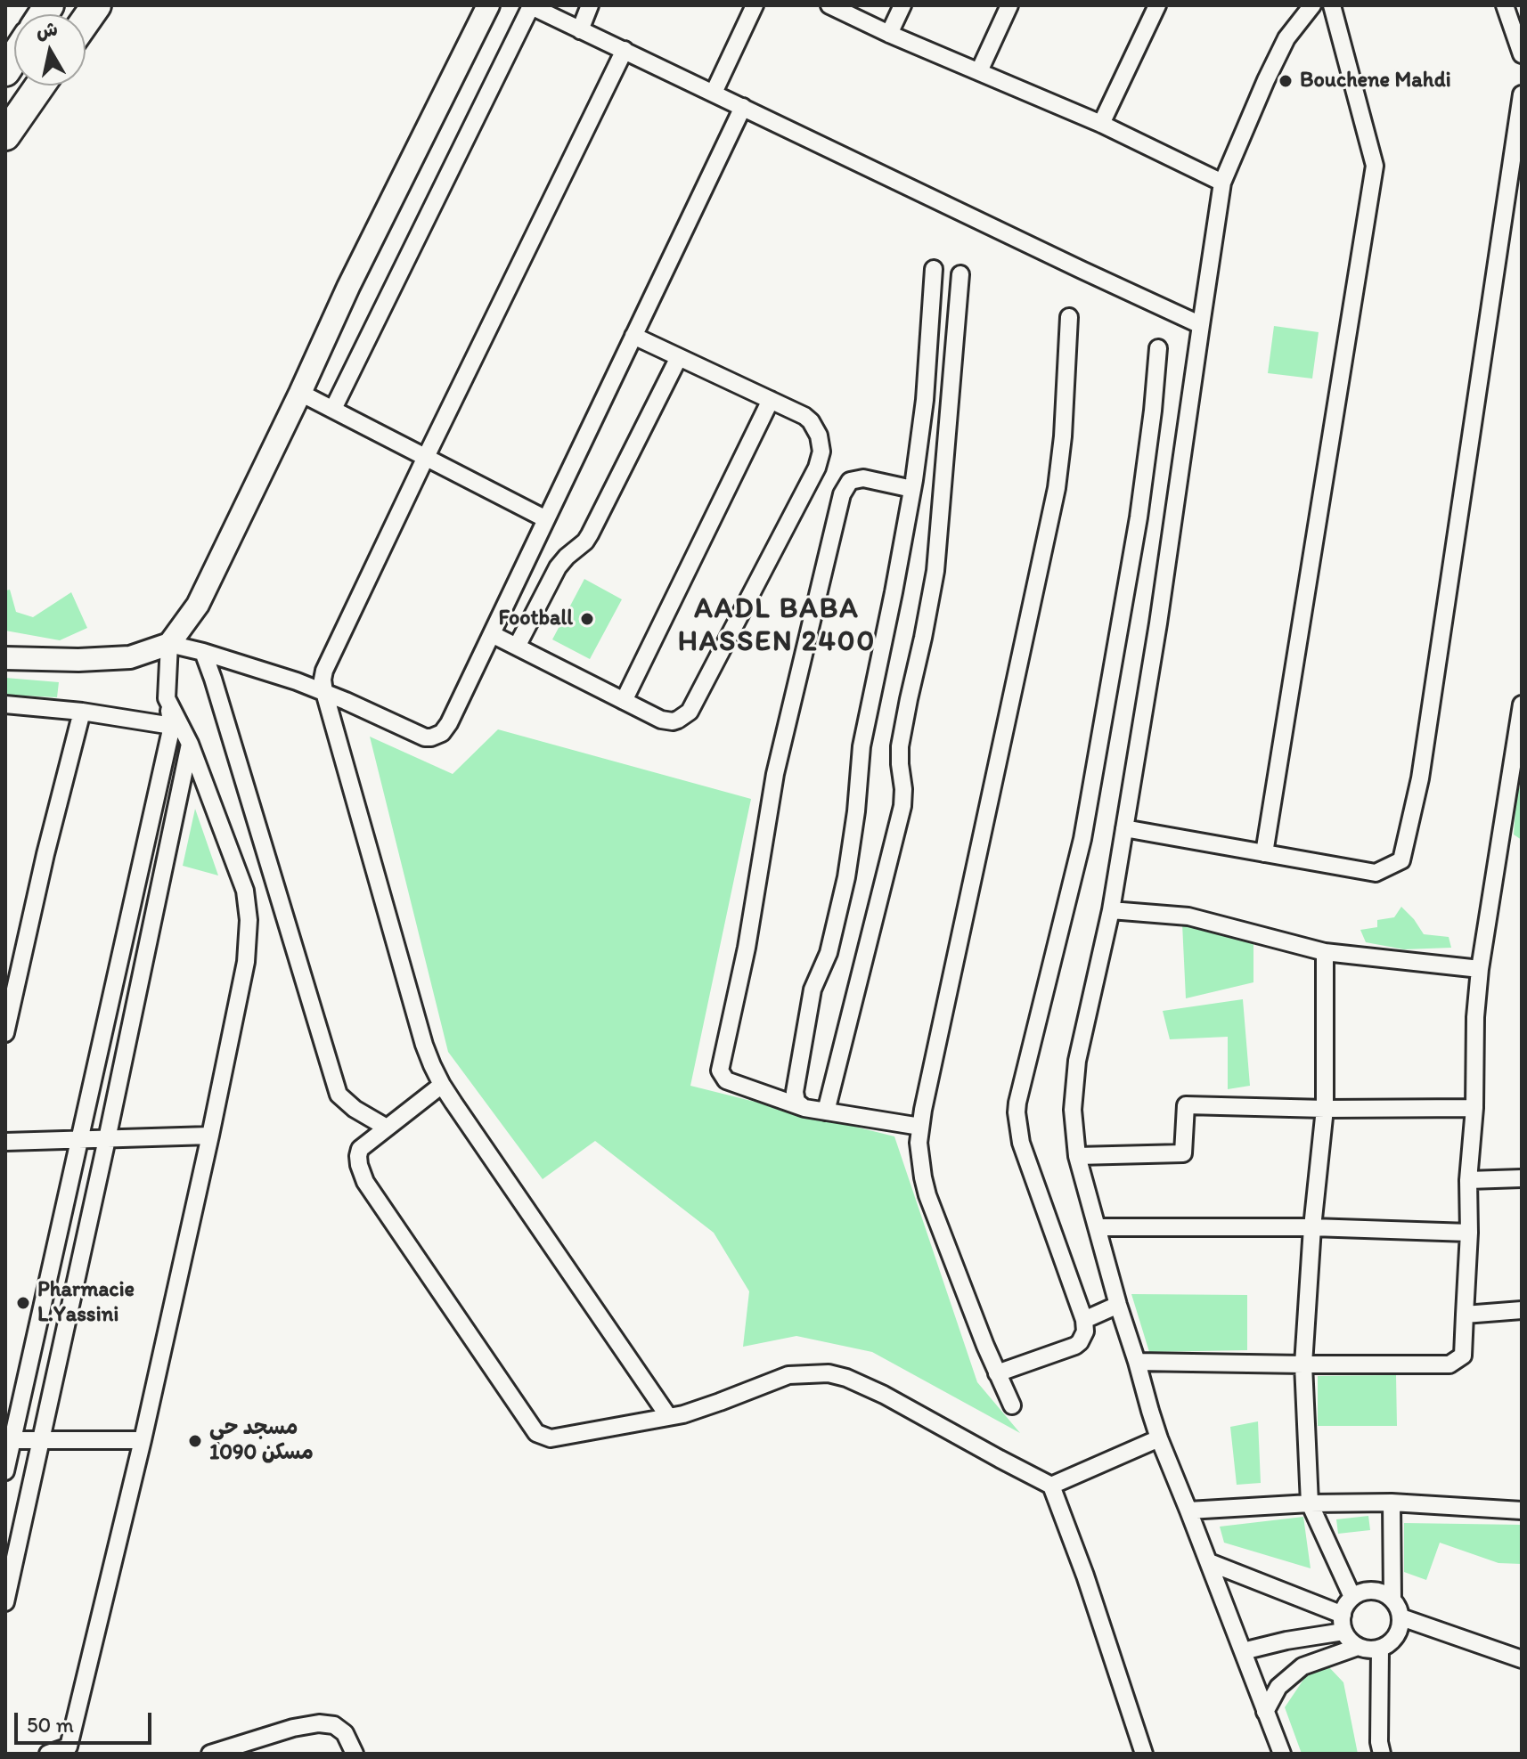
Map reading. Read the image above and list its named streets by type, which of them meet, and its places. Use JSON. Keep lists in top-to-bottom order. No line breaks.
{"districts":["AADL BABA HASSEN 2400"],"places":["Bouchene Mahdi","Football","Pharmacie L.Yassini","مسجد حي 1090 مسكن"],"scale_bar":"50 m","north":"top"}
